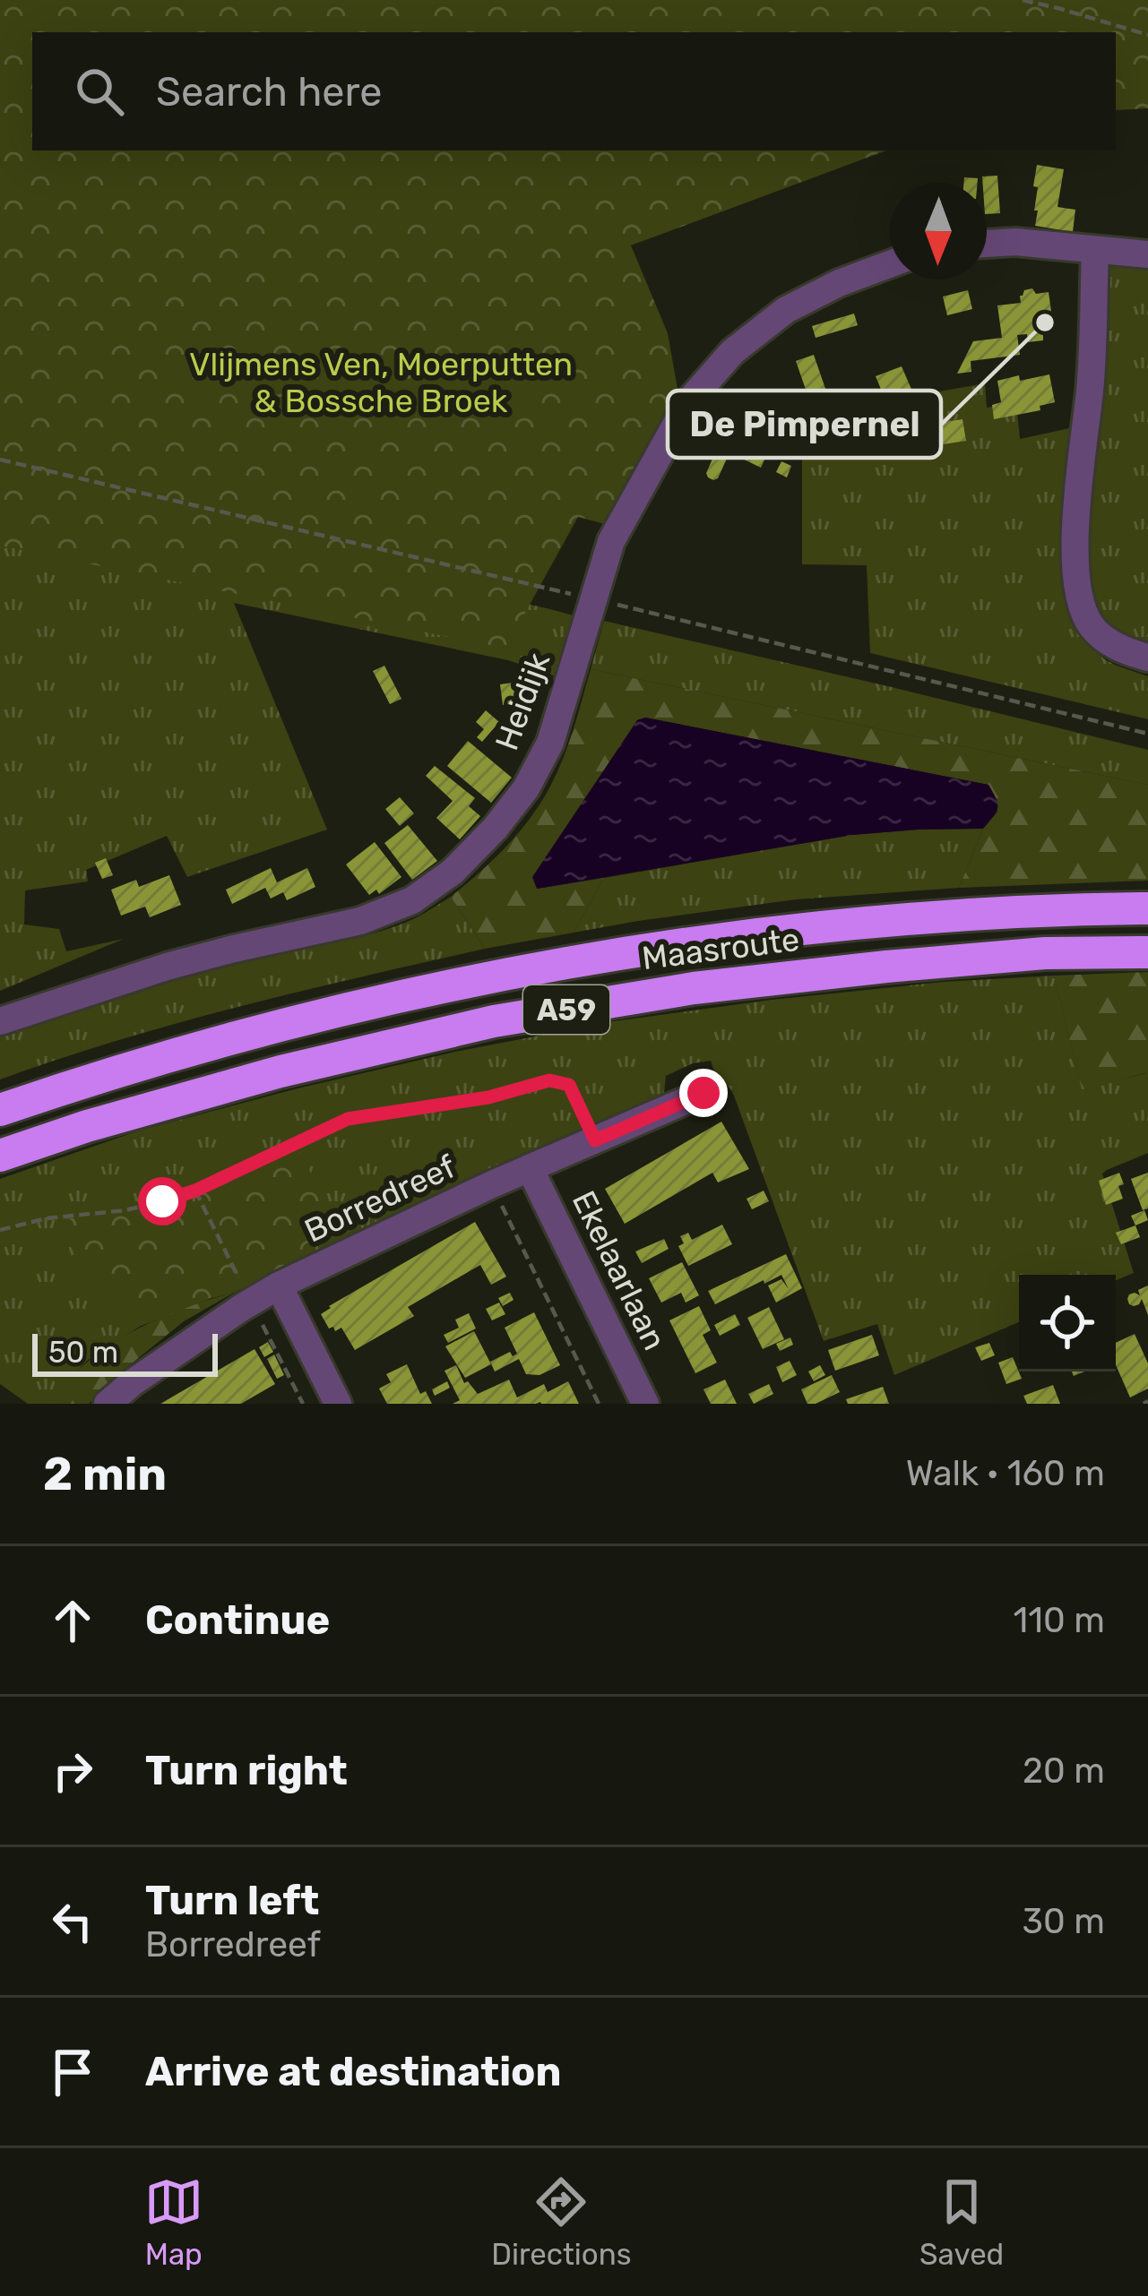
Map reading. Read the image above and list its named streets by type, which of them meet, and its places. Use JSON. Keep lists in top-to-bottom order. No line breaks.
{"streets":{"highway":["Maasroute","A59"],"street":["Heidijk","Borredreef","Ekelaarlaan"]},"crossings":[["Borredreef","Ekelaarlaan"]],"parks":["Vlijmens Ven, Moerputten & Bossche Broek"],"places":["De Pimpernel"],"scale_bar":"50 m","north":"bottom","page":{"search":"Search here","scale":"50 m","heading":["2 min","Walk · 160 m"],"list":[["Continue","110 m"],["Turn right","20 m"],["Turn left","Borredreef","30 m"],"Arrive at destination"],"nav":["Map","Directions","Saved"]}}
